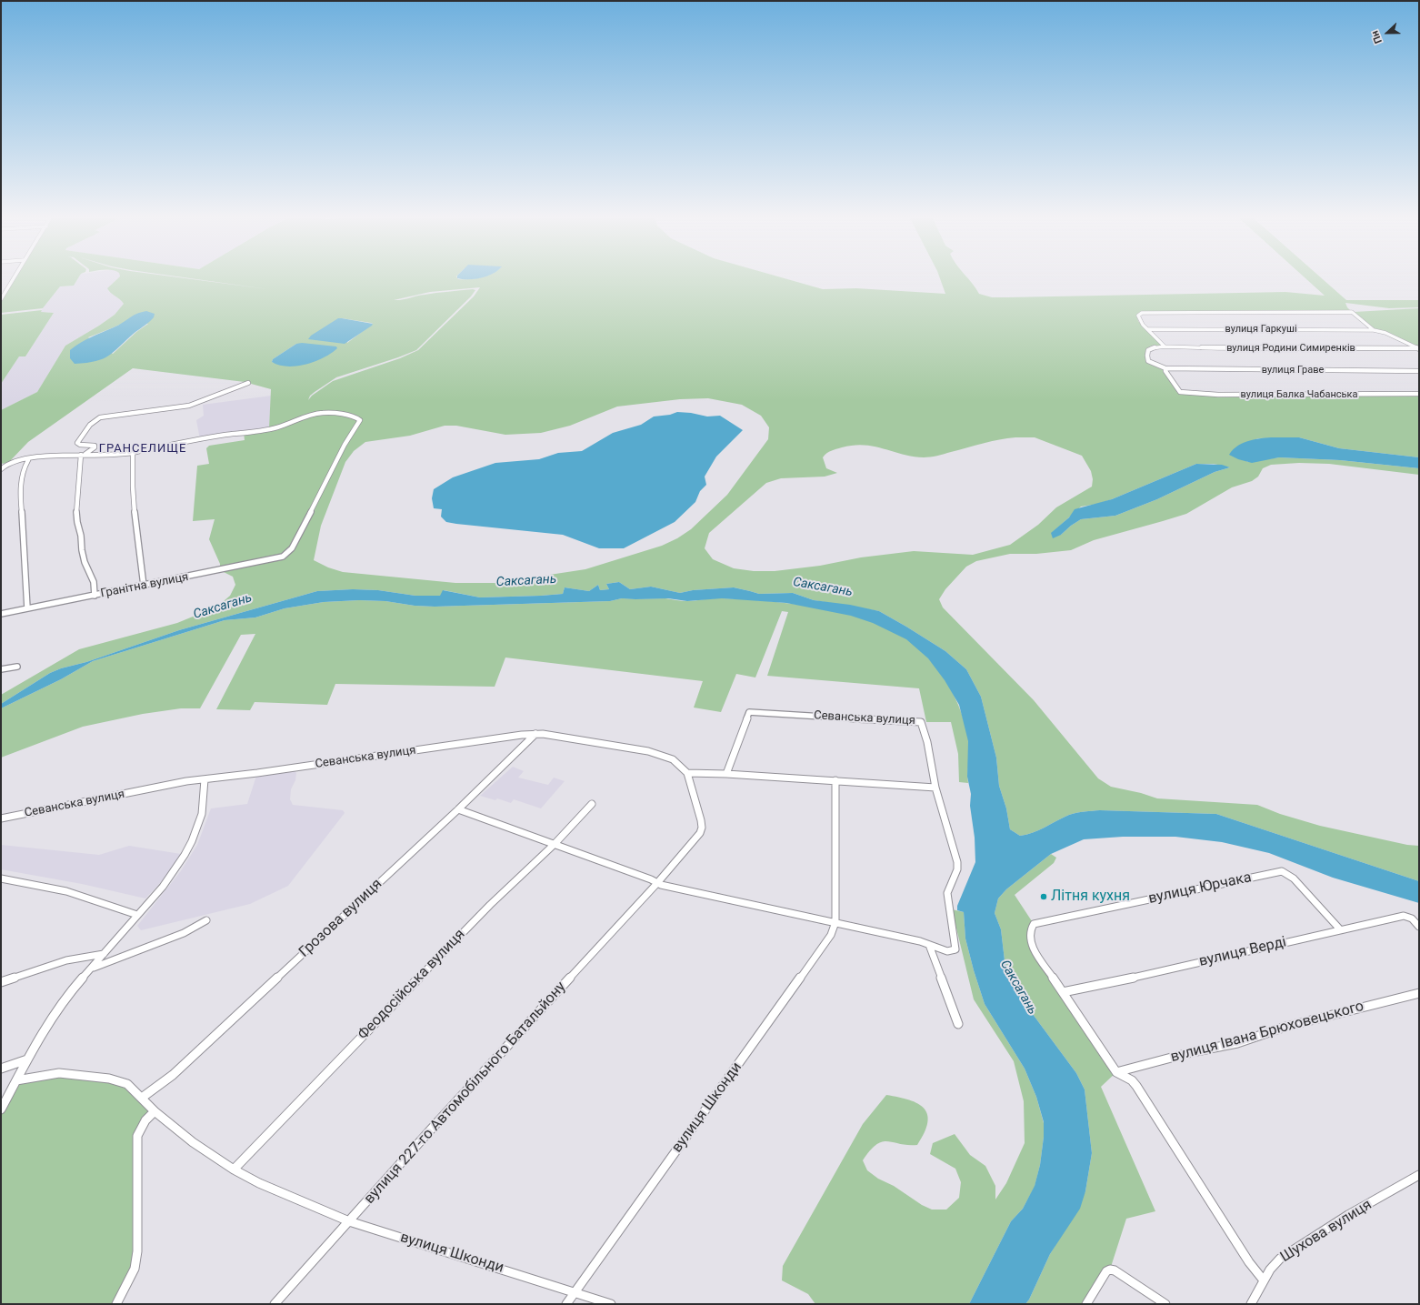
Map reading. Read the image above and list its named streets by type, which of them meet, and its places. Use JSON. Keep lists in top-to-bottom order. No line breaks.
{"streets":{"street":["вулиця Гаркуші","вулиця Родини Симиренків","вулиця Граве","вулиця Балка Чабанська","Гранітна вулиця","Севанська вулиця","вулиця Юрчака","Грозова вулиця","вулиця Верді","Феодосійська вулиця","вулиця Івана Брюховецького","вулиця 227-го Автомобільного Батальйону","вулиця Шконди","Шухова вулиця"]},"crossings":[["вулиця Родини Симиренків","вулиця Граве"],["вулиця Родини Симиренків","вулиця Балка Чабанська"],["вулиця Граве","вулиця Балка Чабанська"],["Севанська вулиця","Грозова вулиця"],["Севанська вулиця","вулиця 227-го Автомобільного Батальйону"],["вулиця Юрчака","вулиця Верді"],["Грозова вулиця","вулиця Шконди"],["Феодосійська вулиця","вулиця Шконди"],["вулиця 227-го Автомобільного Батальйону","вулиця Шконди"]],"districts":["ГРАНСЕЛИЩЕ"],"water":["Саксагань"],"places":["Літня кухня"],"north":"left"}
